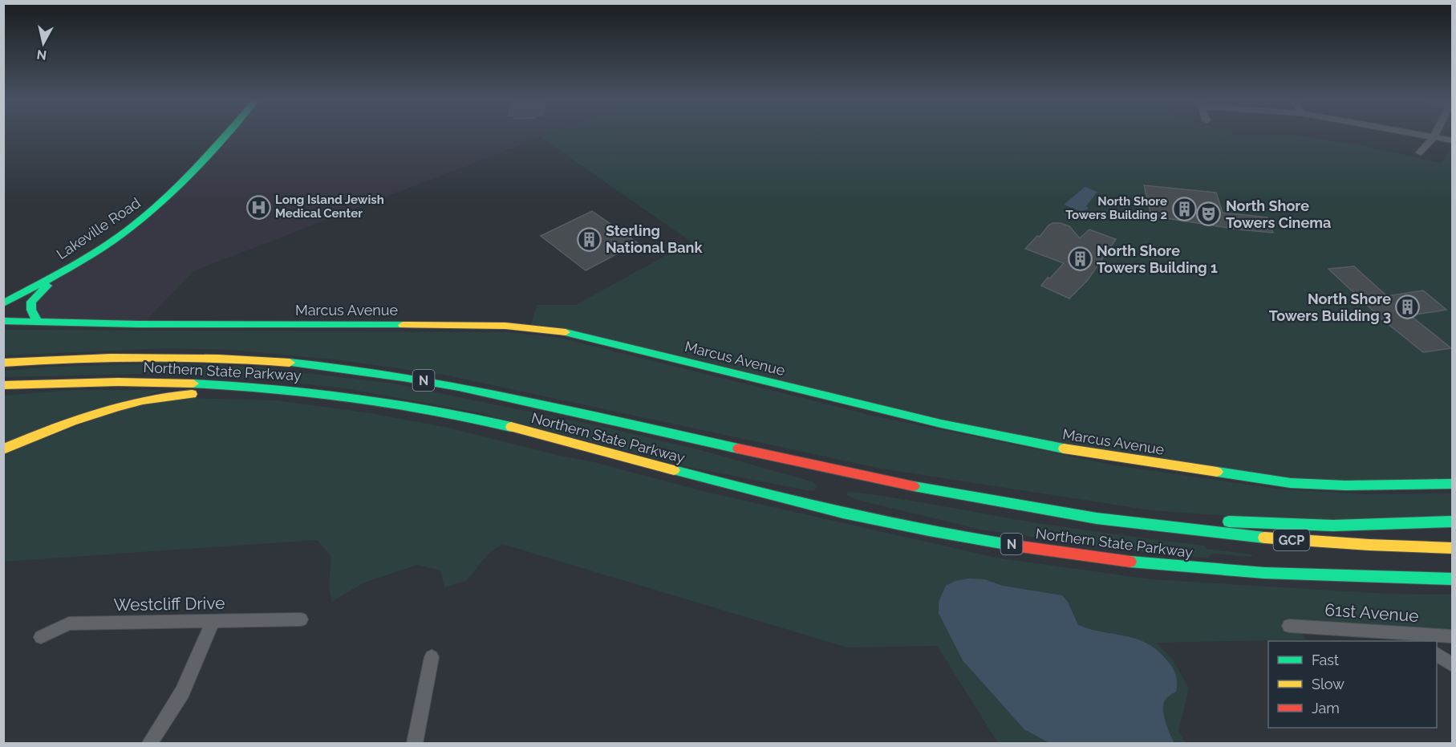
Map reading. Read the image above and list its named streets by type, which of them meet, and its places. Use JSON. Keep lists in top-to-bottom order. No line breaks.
{"streets":{"main road":["Lakeville Road","Marcus Avenue","Northern State Parkway","N","GCP"],"street":["Westcliff Drive","61st Avenue"]},"crossings":[["Northern State Parkway","GCP"]],"places":{"hospital":["Long Island Jewish Medical Center"],"building":["North Shore Towers Building 2","Sterling National Bank","North Shore Towers Building 1","North Shore Towers Building 3"],"theatre":["North Shore Towers Cinema"]},"legend":["Fast","Slow","Jam"],"north":"bottom"}
